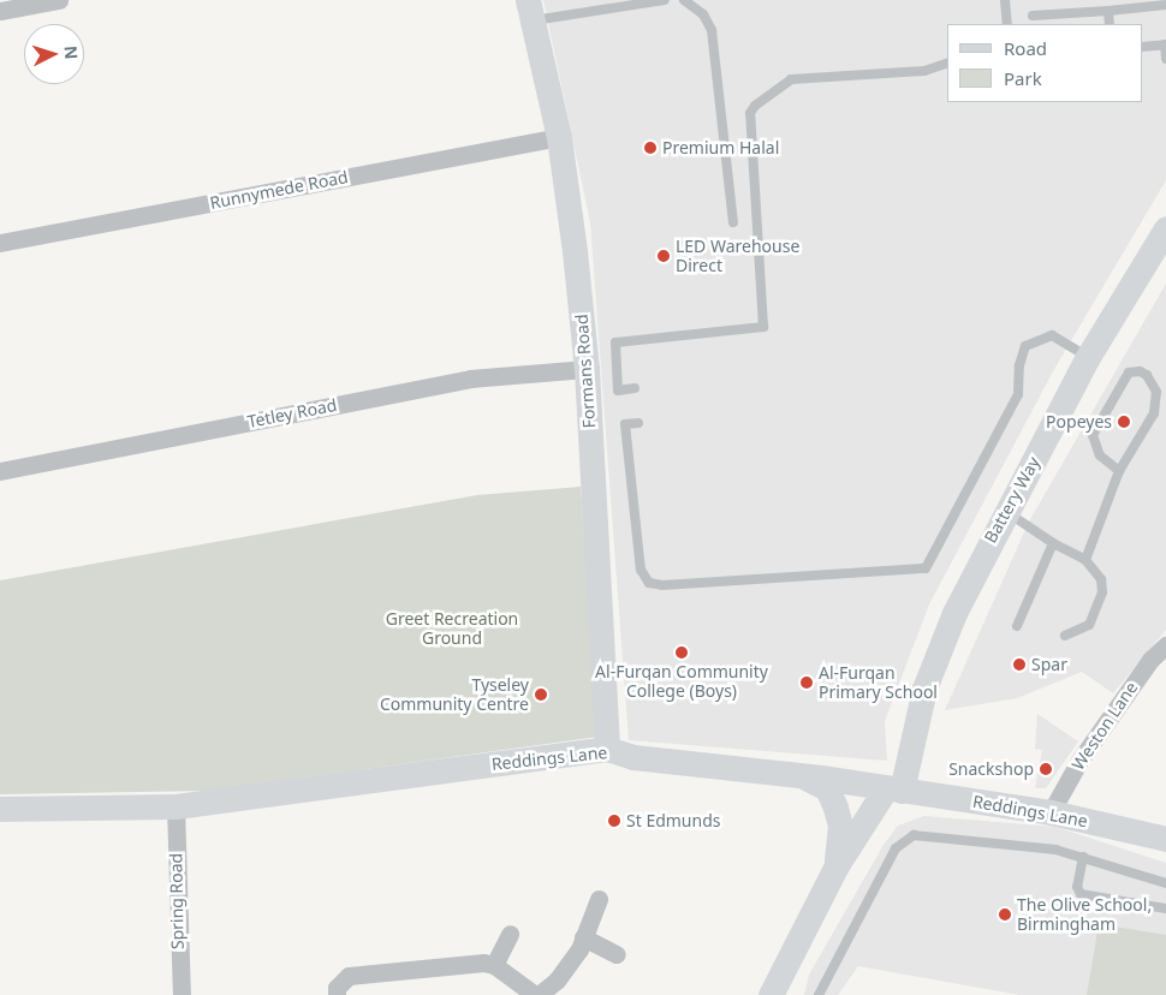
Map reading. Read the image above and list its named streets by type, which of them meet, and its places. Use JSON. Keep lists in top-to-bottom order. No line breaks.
{"streets":{"street":["Runnymede Road","Formans Road","Tetley Road","Battery Way","Weston Lane","Reddings Lane","Spring Road"]},"crossings":[["Runnymede Road","Formans Road"],["Formans Road","Tetley Road"],["Formans Road","Reddings Lane"],["Battery Way","Reddings Lane"],["Weston Lane","Reddings Lane"],["Reddings Lane","Spring Road"]],"parks":["Greet Recreation Ground"],"places":["Premium Halal","LED Warehouse Direct","Popeyes","Al-Furqan Community College (Boys)","Spar","Al-Furqan Primary School","Tyseley Community Centre","Snackshop","St Edmunds","The Olive School, Birmingham"],"legend":["Road","Park"],"north":"right"}
